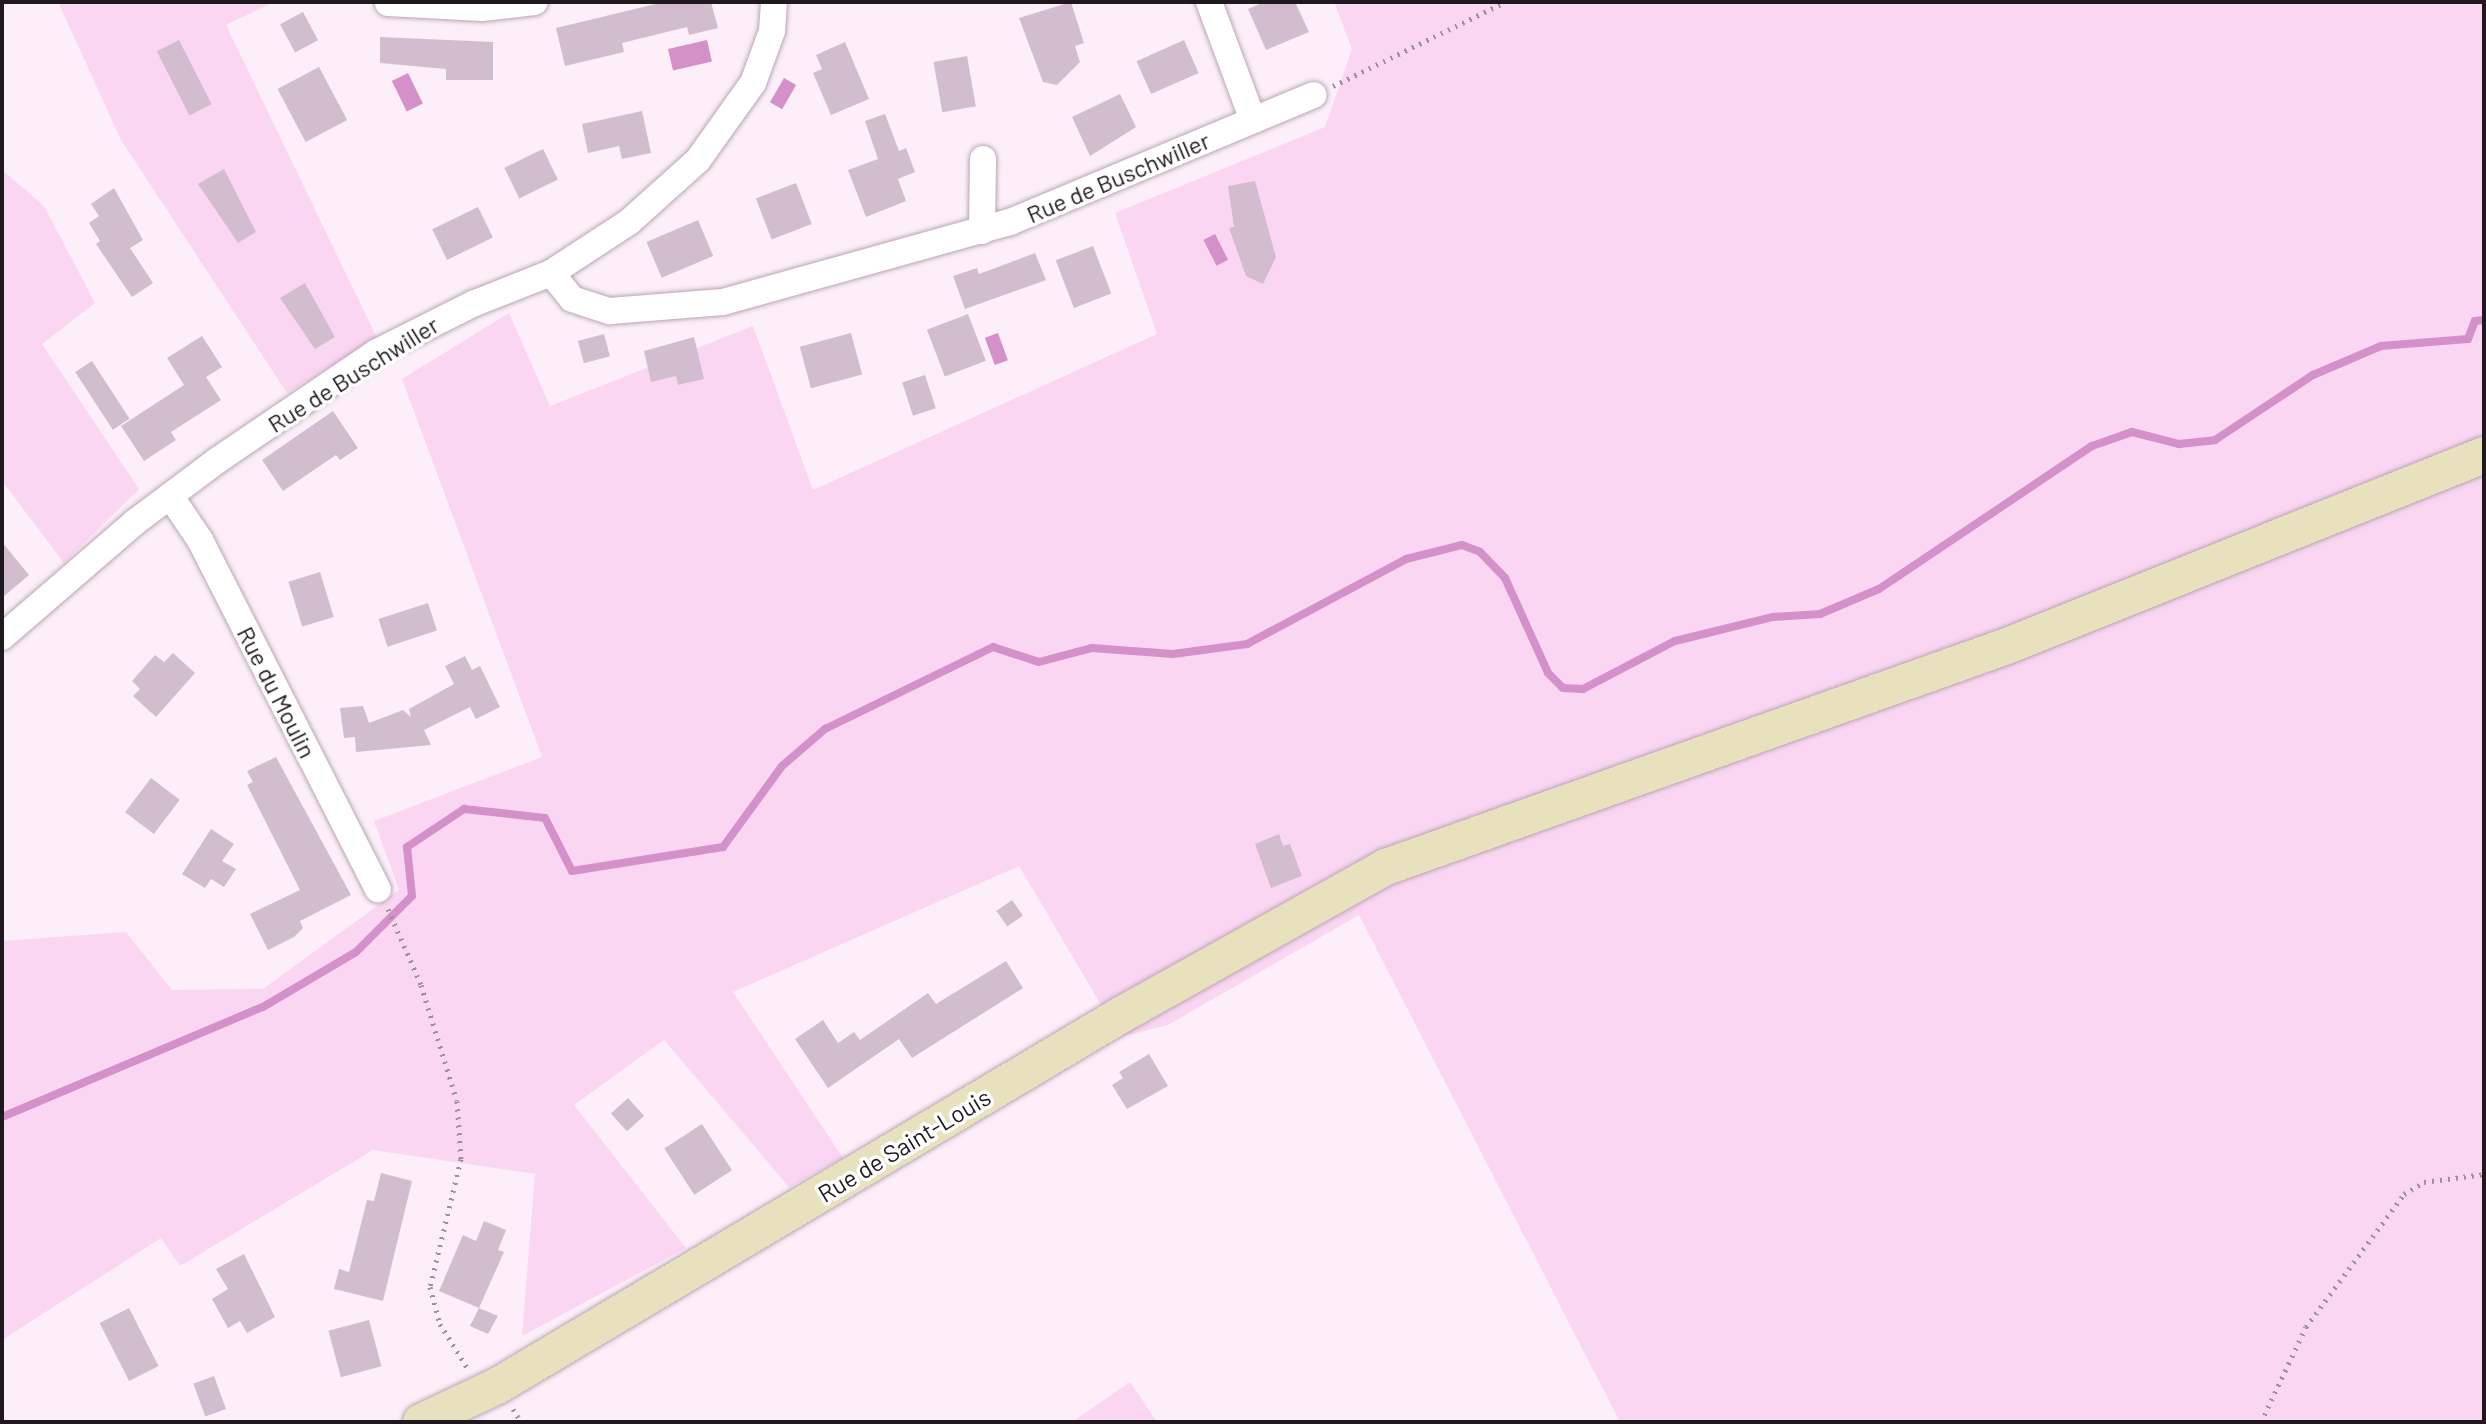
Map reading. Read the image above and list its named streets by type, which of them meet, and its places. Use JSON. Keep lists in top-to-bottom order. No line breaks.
{"streets":{"street":["Rue de Buschwiller","Rue du Moulin","Rue de Saint-Louis"]},"crossings":[["Rue de Buschwiller","Rue du Moulin"]]}
